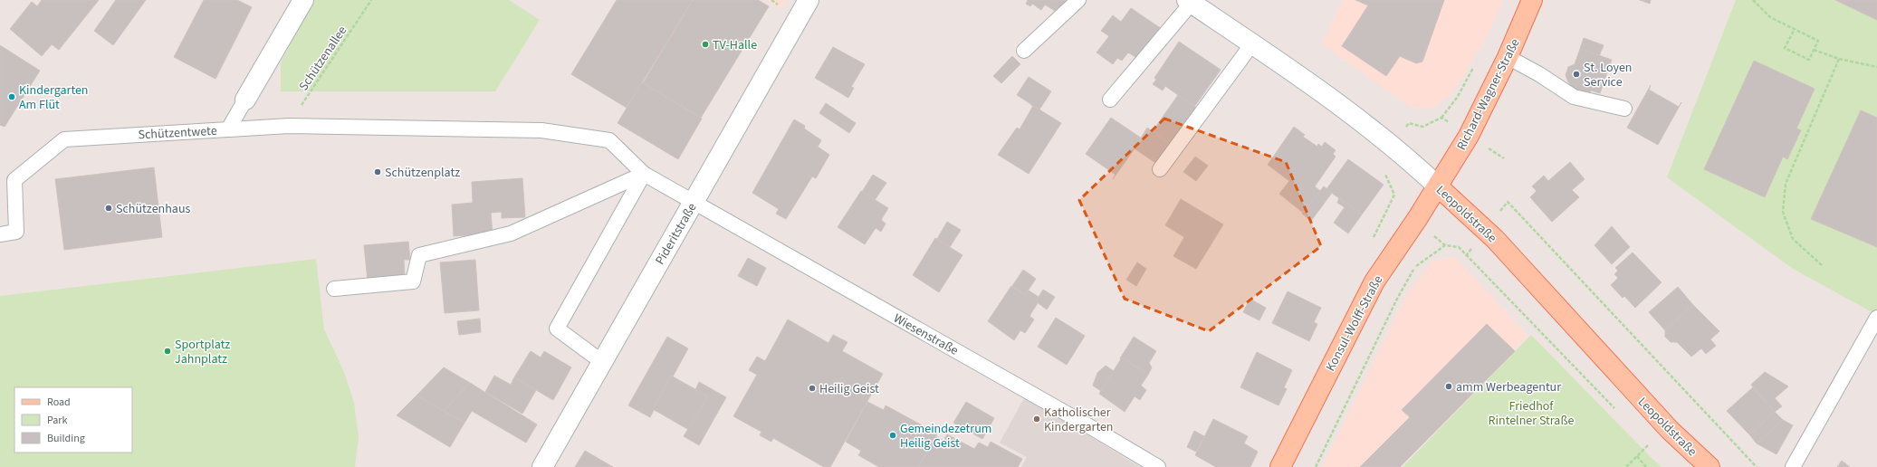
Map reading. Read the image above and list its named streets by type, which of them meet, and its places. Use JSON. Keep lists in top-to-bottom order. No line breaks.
{"streets":{"main road":["Richard-Wagner-Straße","Leopoldstraße","Konsul-Wolff-Straße"],"street":["Schützentwete","Pideritstraße"],"lane":["Wiesenstraße"],"path":["Schützenallee"]},"crossings":[["Schützenallee","Wiesenstraße"],["Richard-Wagner-Straße","Leopoldstraße"],["Richard-Wagner-Straße","Konsul-Wolff-Straße"],["Schützentwete","Wiesenstraße"],["Leopoldstraße","Konsul-Wolff-Straße"],["Pideritstraße","Wiesenstraße"]],"parks":["Friedhof Rintelner Straße"],"places":["TV-Halle","St. Loyen Service","Kindergarten Am Flüt","Schützenplatz","Schützenhaus","Sportplatz Jahnplatz","amm Werbeagentur","Heilig Geist","Katholischer Kindergarten","Gemeindezetrum Heilig Geist"],"legend":["Road","Park","Building"]}
